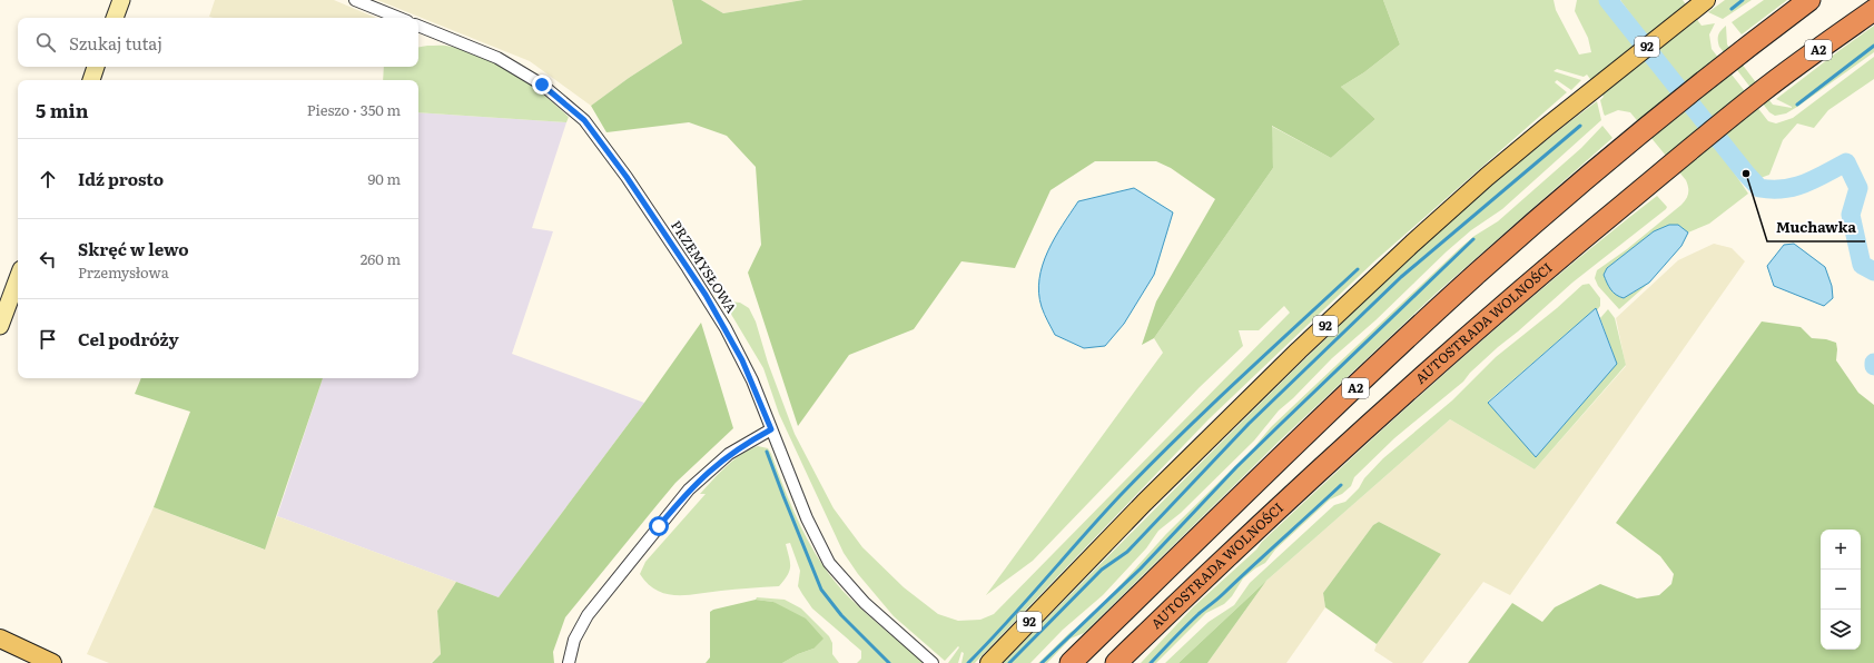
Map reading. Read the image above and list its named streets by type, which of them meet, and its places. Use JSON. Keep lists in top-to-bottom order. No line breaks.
{"streets":{"highway":["A2","AUTOSTRADA WOLNOŚCI"],"main road":["92"],"street":["PRZEMYSŁOWA"]},"places":["Muchawka"],"page":{"search":"Szukaj tutaj","heading":["5 min","Pieszo · 350 m"],"list":[["Idź prosto","90 m"],["Skręć w lewo","Przemysłowa","260 m"],"Cel podróży"],"map_buttons":["+","−"]}}
